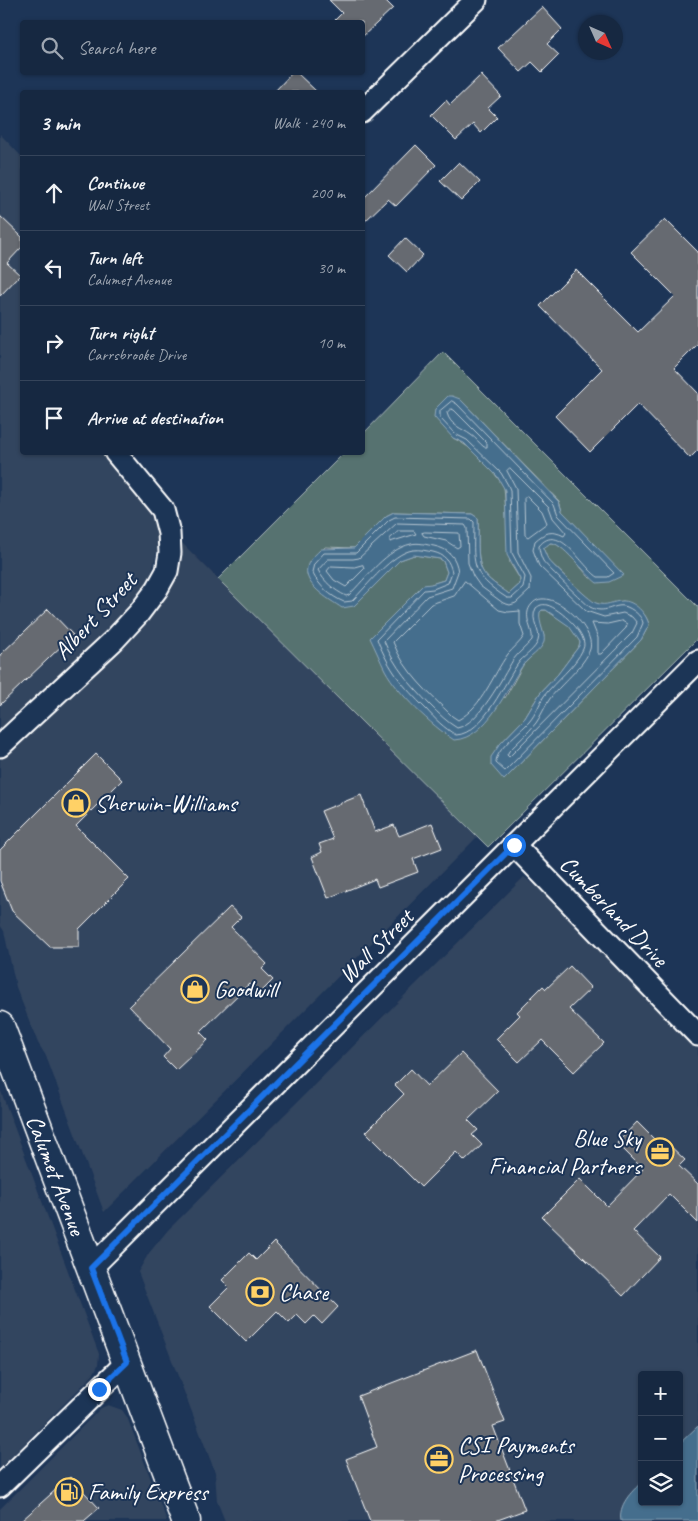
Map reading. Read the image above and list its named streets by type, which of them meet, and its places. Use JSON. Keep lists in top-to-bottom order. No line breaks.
{"streets":{"main road":["Calumet Avenue"],"street":["Albert Street","Cumberland Drive","Wall Street"]},"crossings":[["Cumberland Drive","Wall Street"],["Wall Street","Calumet Avenue"]],"places":{"shop":["Sherwin-Williams","Goodwill"],"office":["Blue Sky Financial Partners","CSI Payments Processing"],"bank":["Chase"],"fuel station":["Family Express"]},"north":"bottom right","page":{"search":"Search here","heading":["3 min","Walk · 240 m"],"list":[["Continue","Wall Street","200 m"],["Turn left","Calumet Avenue","30 m"],["Turn right","Carrsbrooke Drive","10 m"],"Arrive at destination"],"map_buttons":["+","−"]}}
